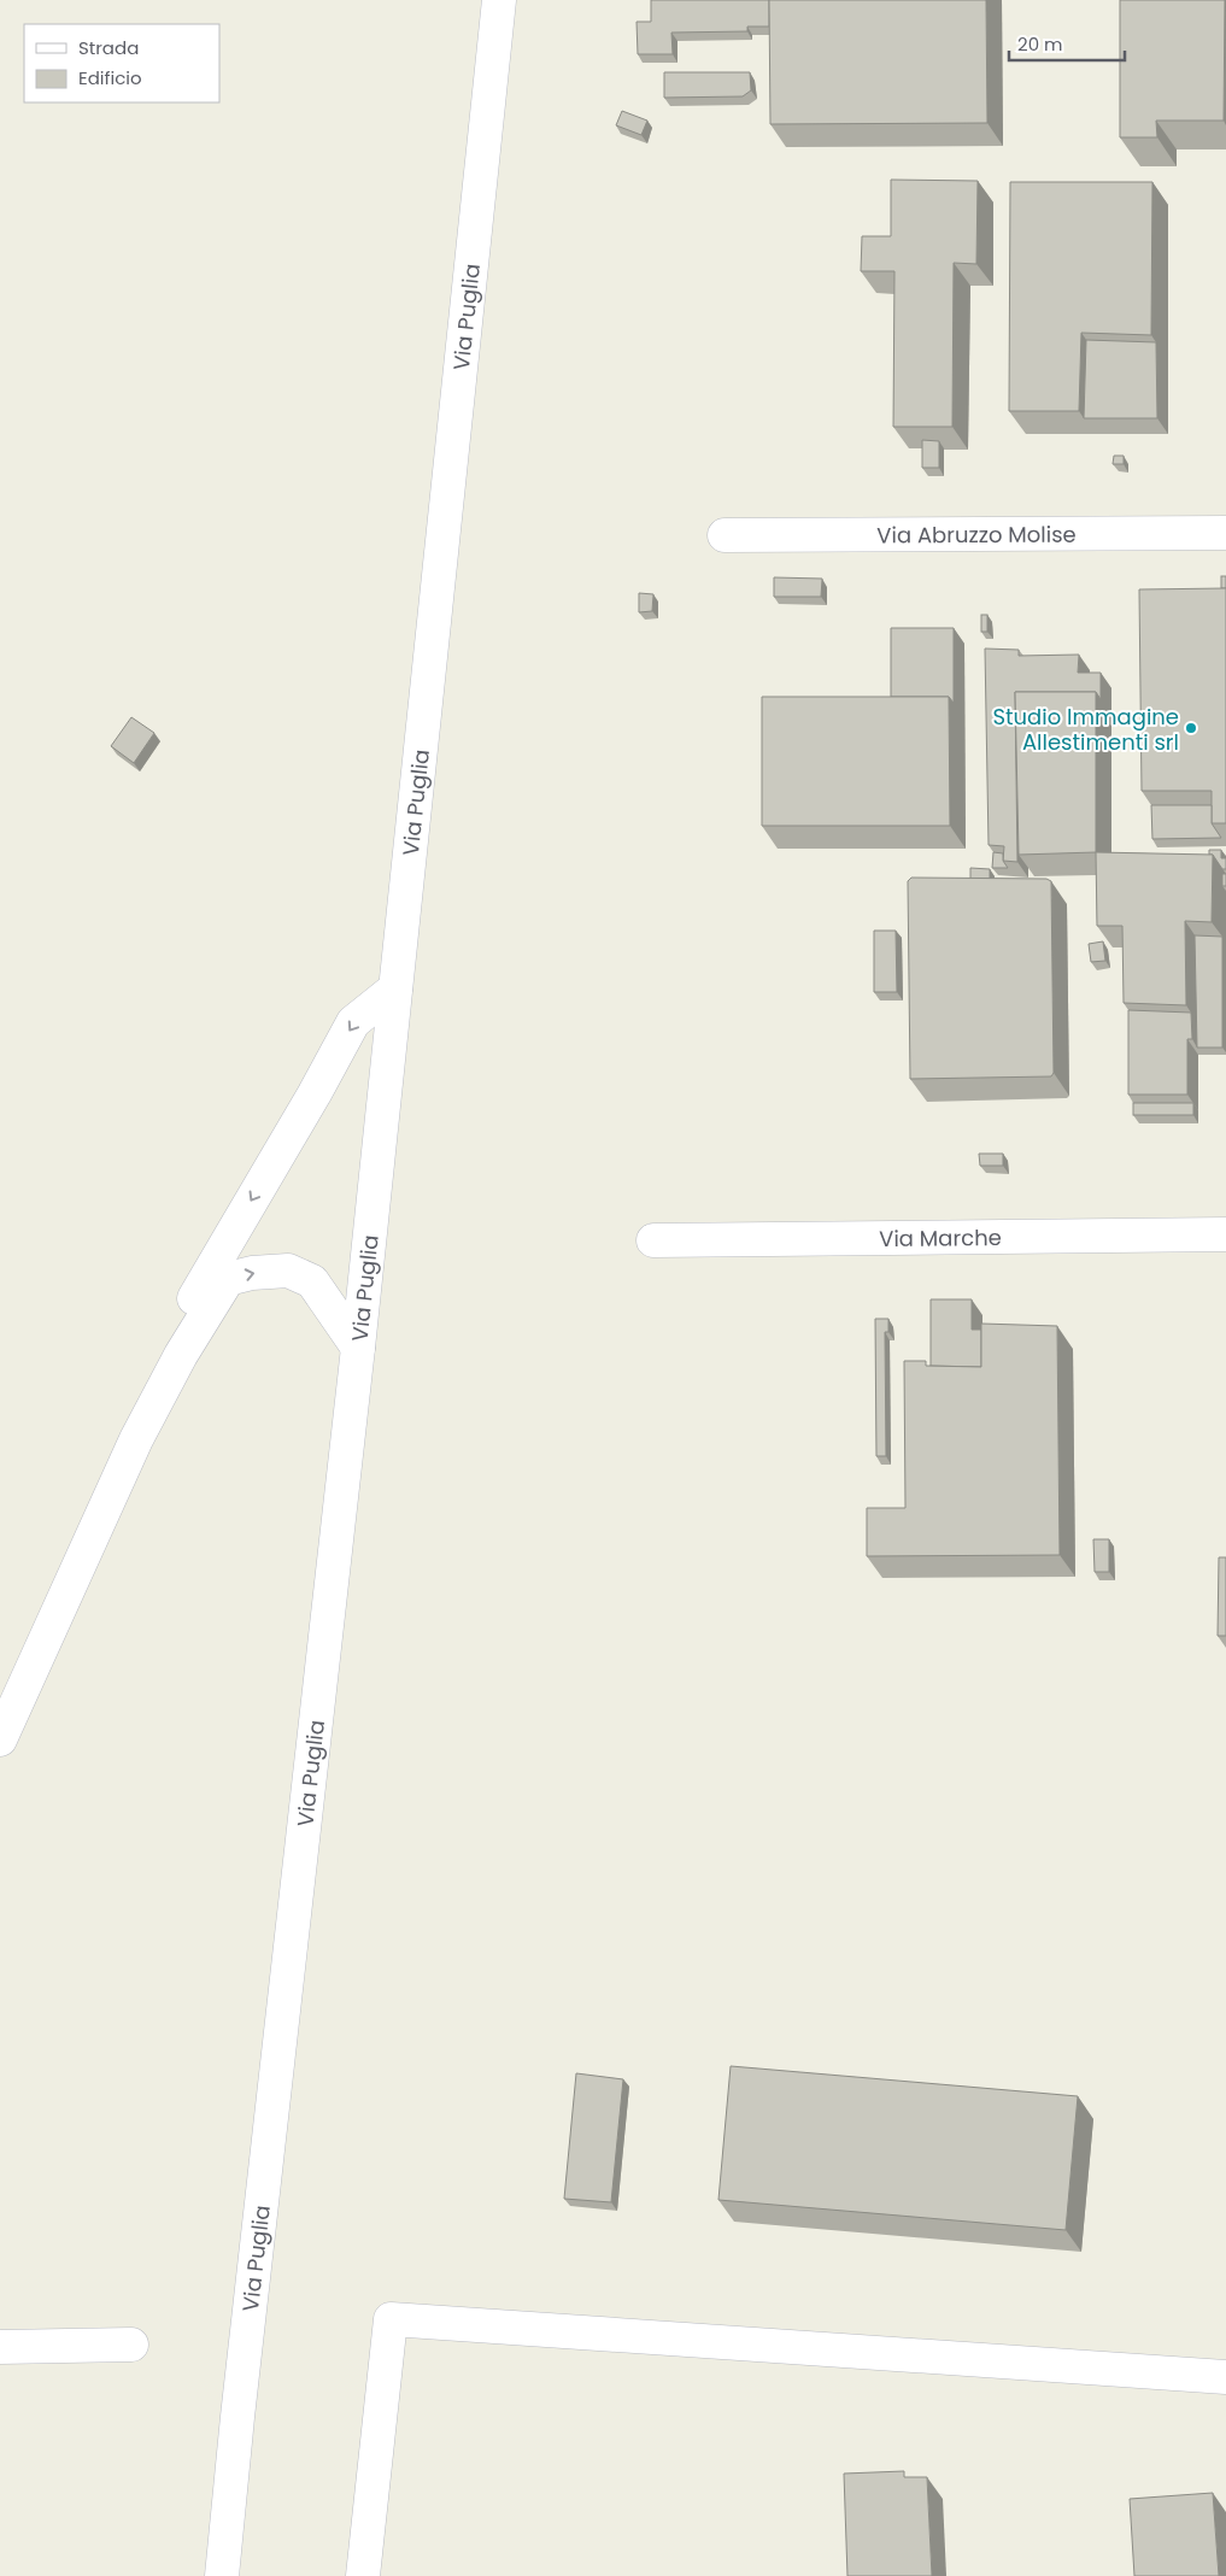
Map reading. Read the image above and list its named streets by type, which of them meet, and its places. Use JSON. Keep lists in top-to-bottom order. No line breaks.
{"streets":{"street":["Via Puglia","Via Abruzzo Molise","Via Marche"]},"places":["Studio Immagine Allestimenti srl"],"legend":["Strada","Edificio"],"scale_bar":"20 m"}
